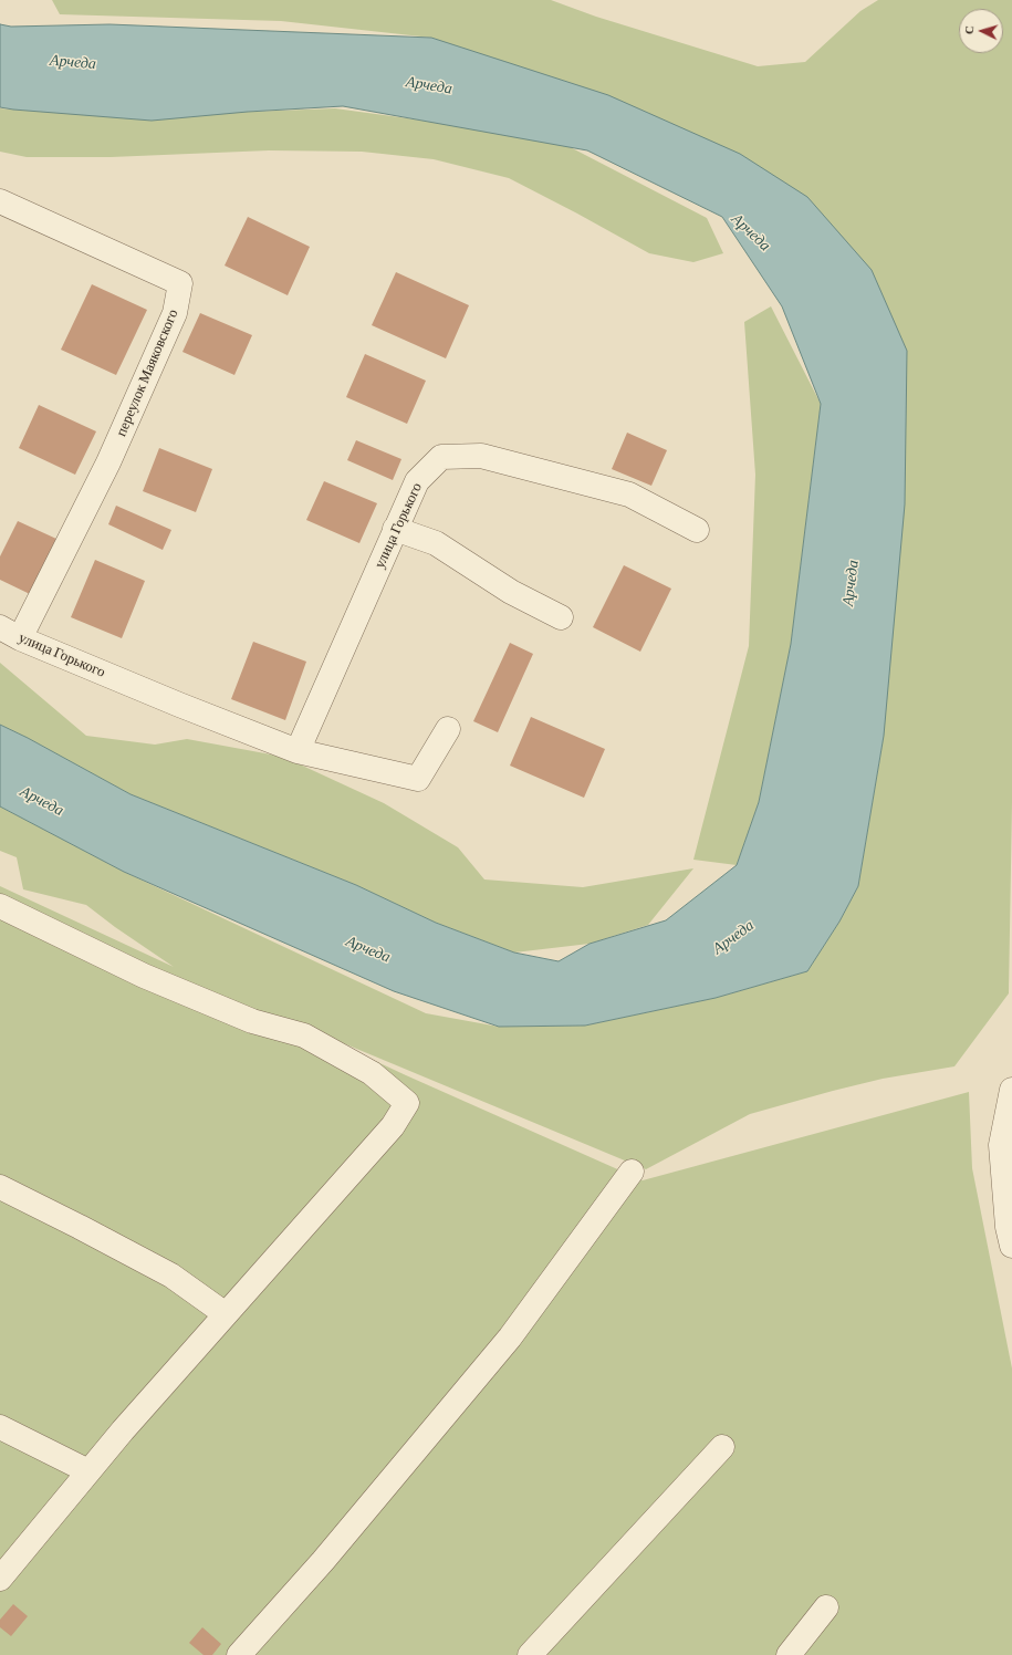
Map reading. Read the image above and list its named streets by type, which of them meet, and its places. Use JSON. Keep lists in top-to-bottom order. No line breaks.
{"streets":{"street":["переулок Маяковского","улица Горького"]},"crossings":[["переулок Маяковского","улица Горького"]],"water":["Арчеда"],"north":"left"}
